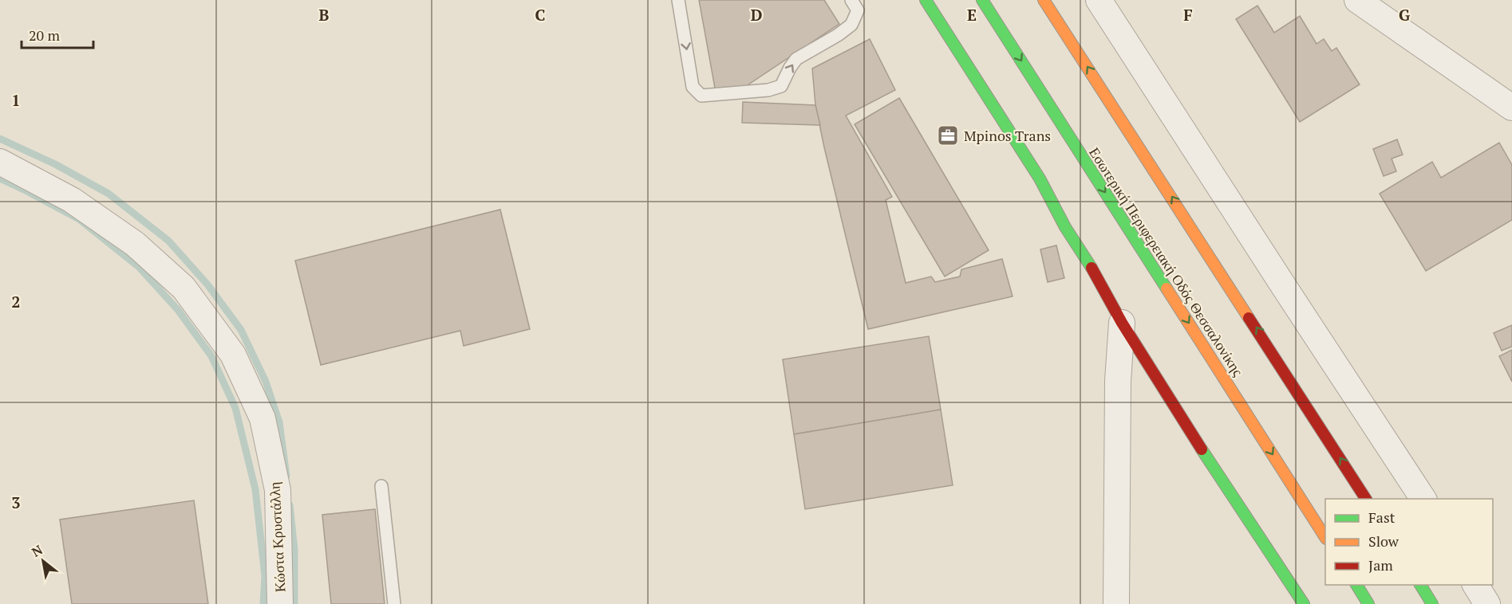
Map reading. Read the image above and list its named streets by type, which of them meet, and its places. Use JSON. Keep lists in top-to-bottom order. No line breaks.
{"streets":{"main road":["Εσωτερική Περιφερειακή Οδός Θεσσαλονίκης"],"street":["Κώστα Κρυστάλλη"]},"places":{"office":["Mpinos Trans"]},"legend":["Fast","Slow","Jam"],"scale_bar":"20 m","north":"top left","grid":{"columns":["B","C","D","E","F","G"],"rows":["1","2","3"]}}
